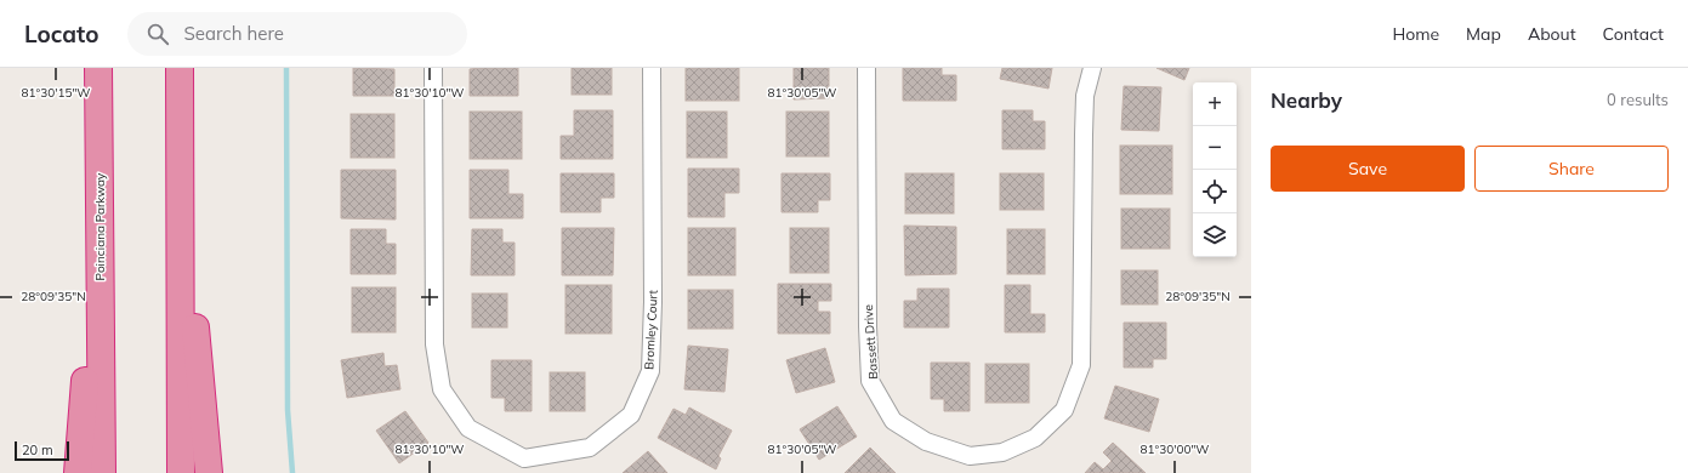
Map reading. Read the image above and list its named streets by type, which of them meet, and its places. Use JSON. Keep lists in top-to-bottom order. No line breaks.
{"streets":{"highway":["Poinciana Parkway"],"street":["Bromley Court","Bassett Drive"]},"scale_bar":"20 m","page":{"header":"Locato","search":"Search here","nav":["Home","Map","About","Contact"],"heading":["Nearby","0 results"],"map_buttons":["+","−"],"buttons":["Save","Share"],"scale":"20 m"},"coordinates":["81°30'15\"W","81°30'10\"W","81°30'05\"W","28°09'35\"N","81°30'00\"W"]}
